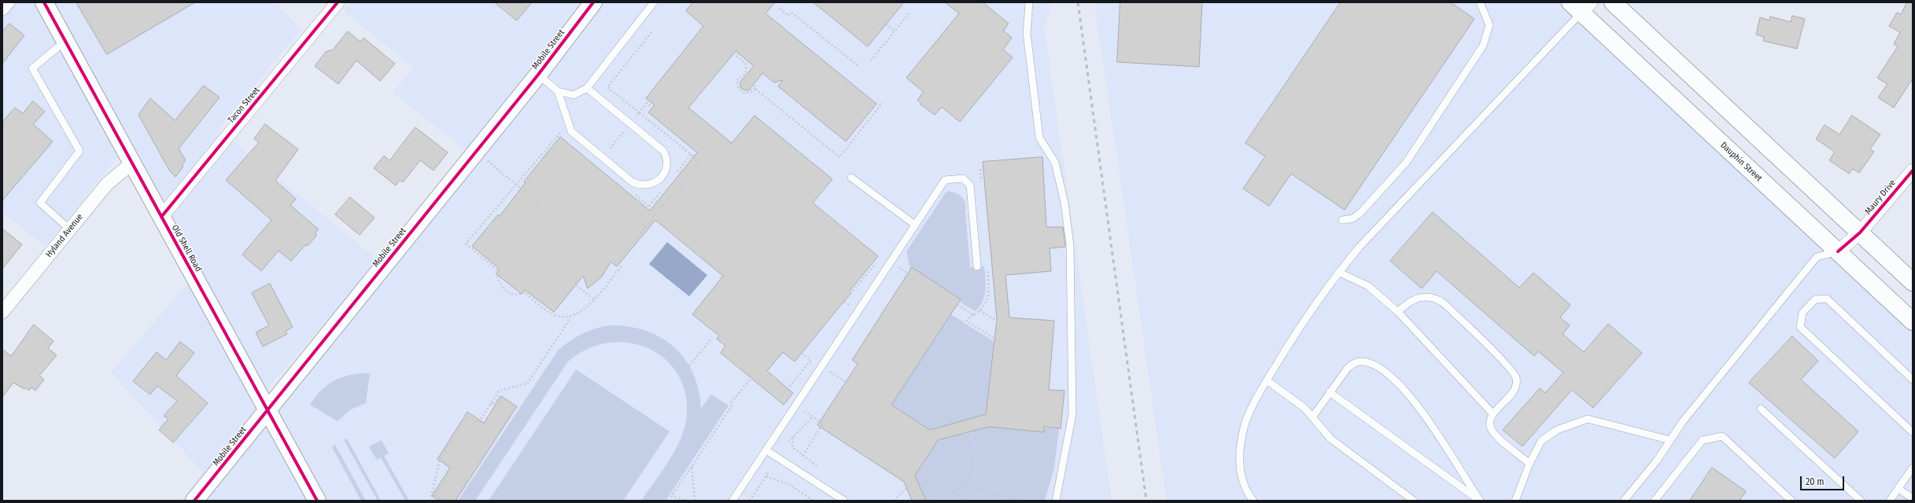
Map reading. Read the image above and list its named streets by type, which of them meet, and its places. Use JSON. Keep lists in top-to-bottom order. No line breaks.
{"streets":{"street":["Mobile Street","Tacon Street","Dauphin Street","Maury Drive","Hyland Avenue","Old Shell Road"]},"crossings":[["Mobile Street","Old Shell Road"],["Tacon Street","Old Shell Road"],["Dauphin Street","Maury Drive"],["Hyland Avenue","Old Shell Road"]],"scale_bar":"20 m"}
